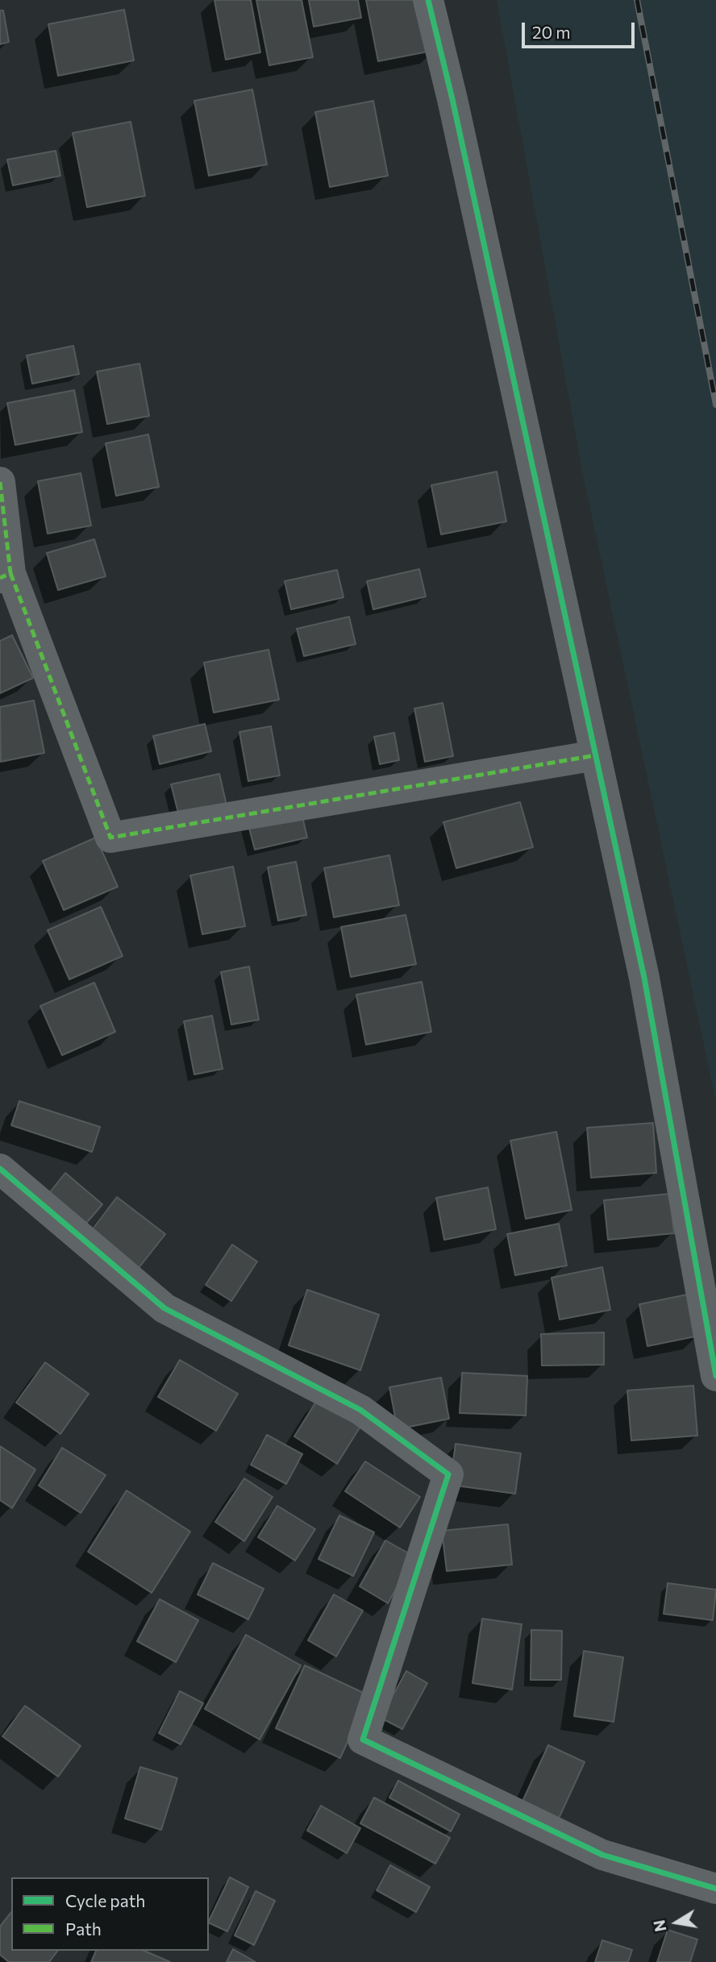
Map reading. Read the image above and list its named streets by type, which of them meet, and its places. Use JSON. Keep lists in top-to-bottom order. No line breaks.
{"legend":["Cycle path","Path"],"scale_bar":"20 m","north":"left"}
